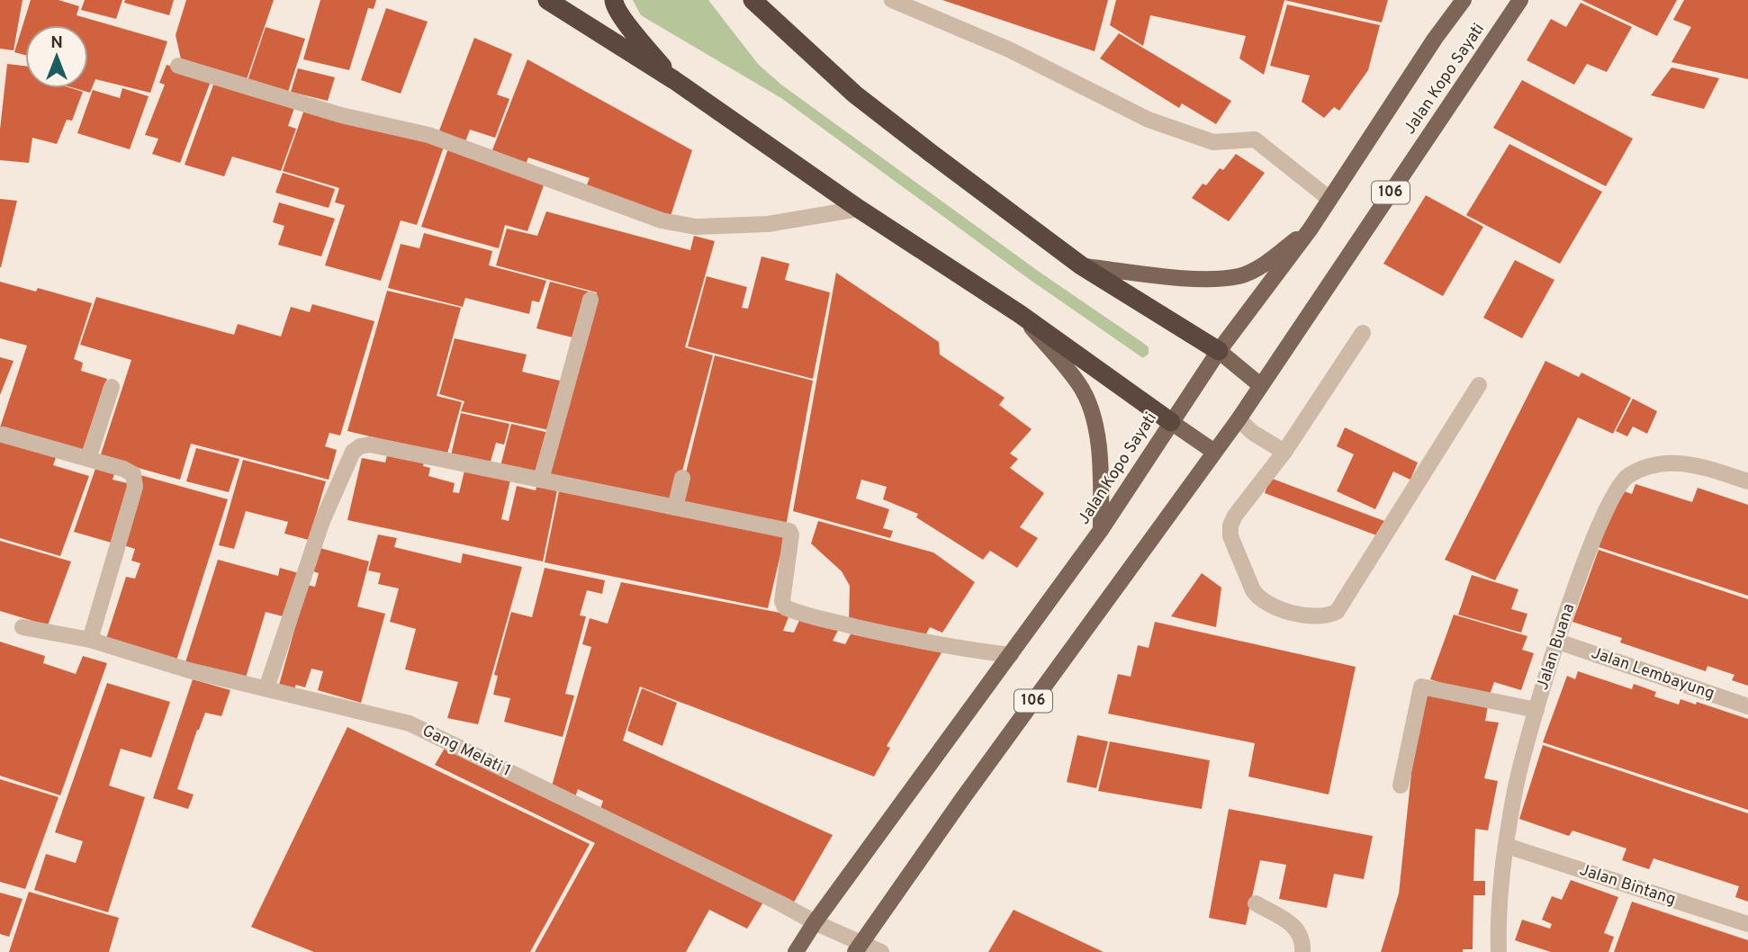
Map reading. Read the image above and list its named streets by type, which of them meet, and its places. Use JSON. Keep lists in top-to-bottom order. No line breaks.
{"streets":{"main road":["Jalan Kopo Sayati","106"],"street":["Jalan Buana","Jalan Lembayung","Gang Melati 1","Jalan Bintang"]},"crossings":[["Jalan Kopo Sayati","Gang Melati 1"],["Jalan Buana","Jalan Lembayung"],["Jalan Buana","Jalan Bintang"]],"north":"top"}
